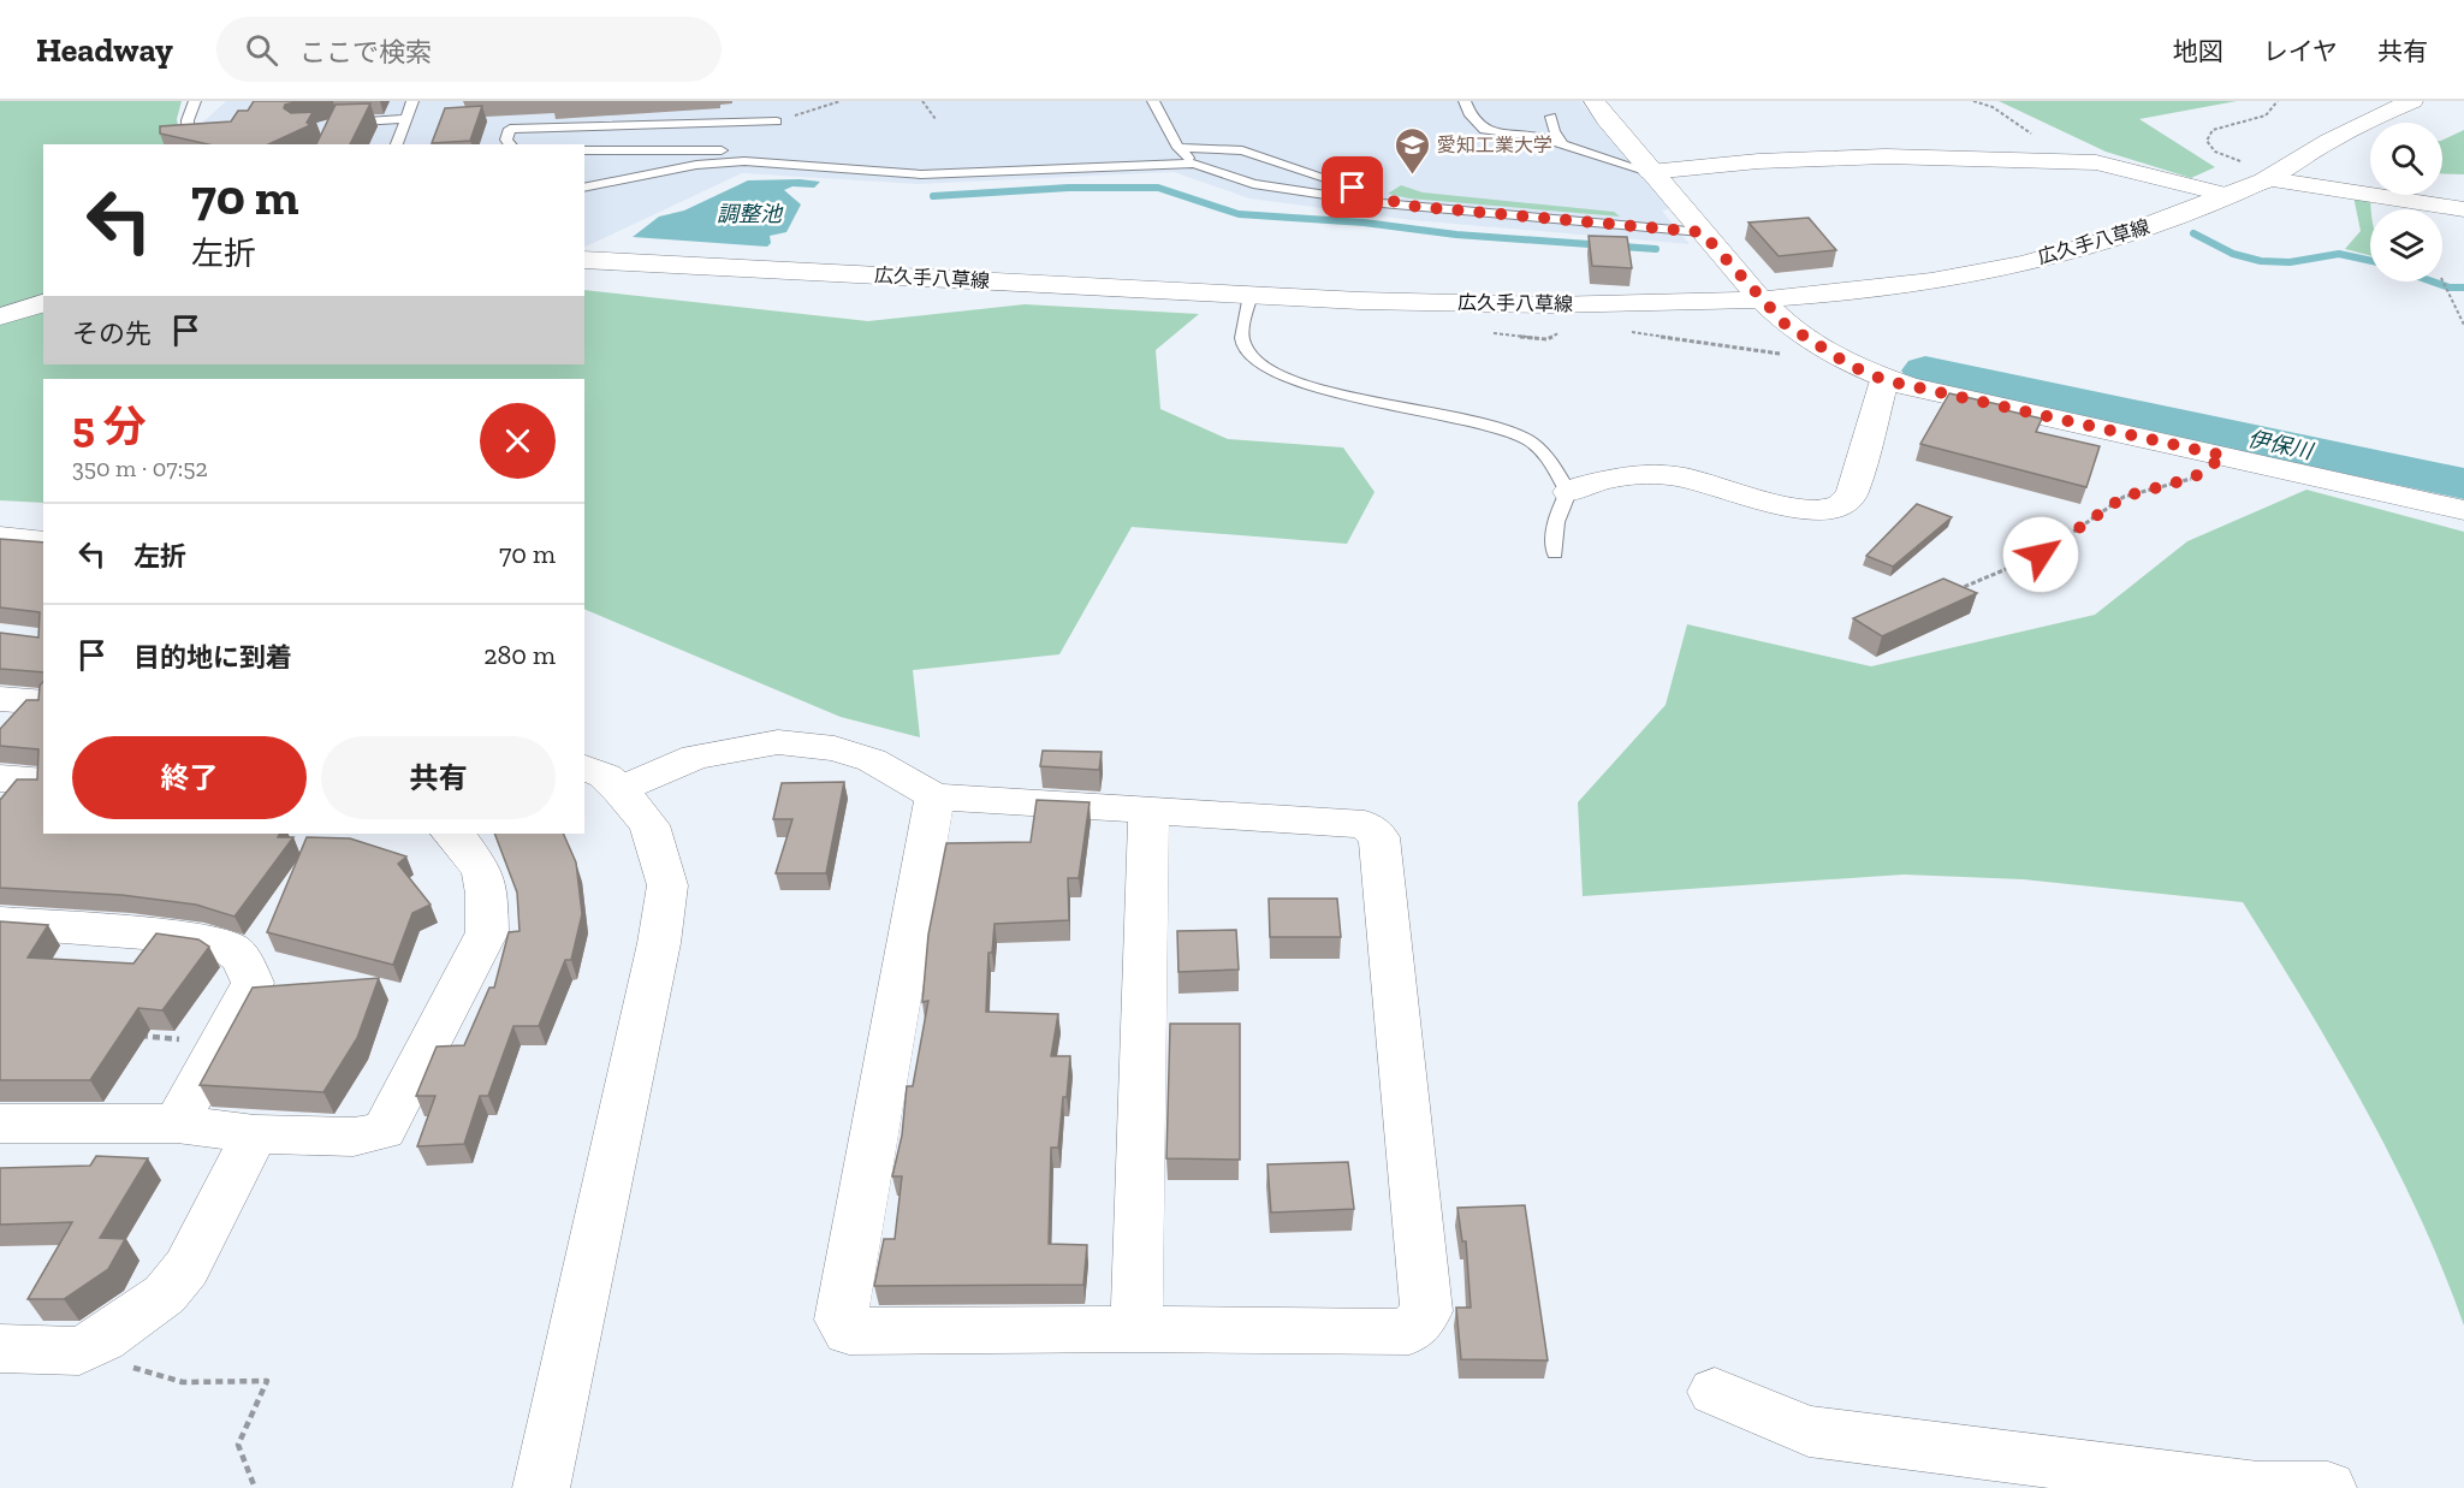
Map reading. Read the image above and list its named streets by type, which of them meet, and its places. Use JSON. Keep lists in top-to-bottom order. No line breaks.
{"streets":{"street":["広久手八草線"]},"water":["調整池","伊保川"],"places":{"school or university":["愛知工業大学"]},"page":{"header":"Headway","search":"ここで検索","nav":["地図","レイヤ","共有"],"turn":["70 m","左折"],"then":"その先","heading":["5 分","350 m · 07:52"],"list":[{"name":"左折","value":"70 m"},{"name":"目的地に到着","value":"280 m"}],"buttons":["終了","共有"]}}
